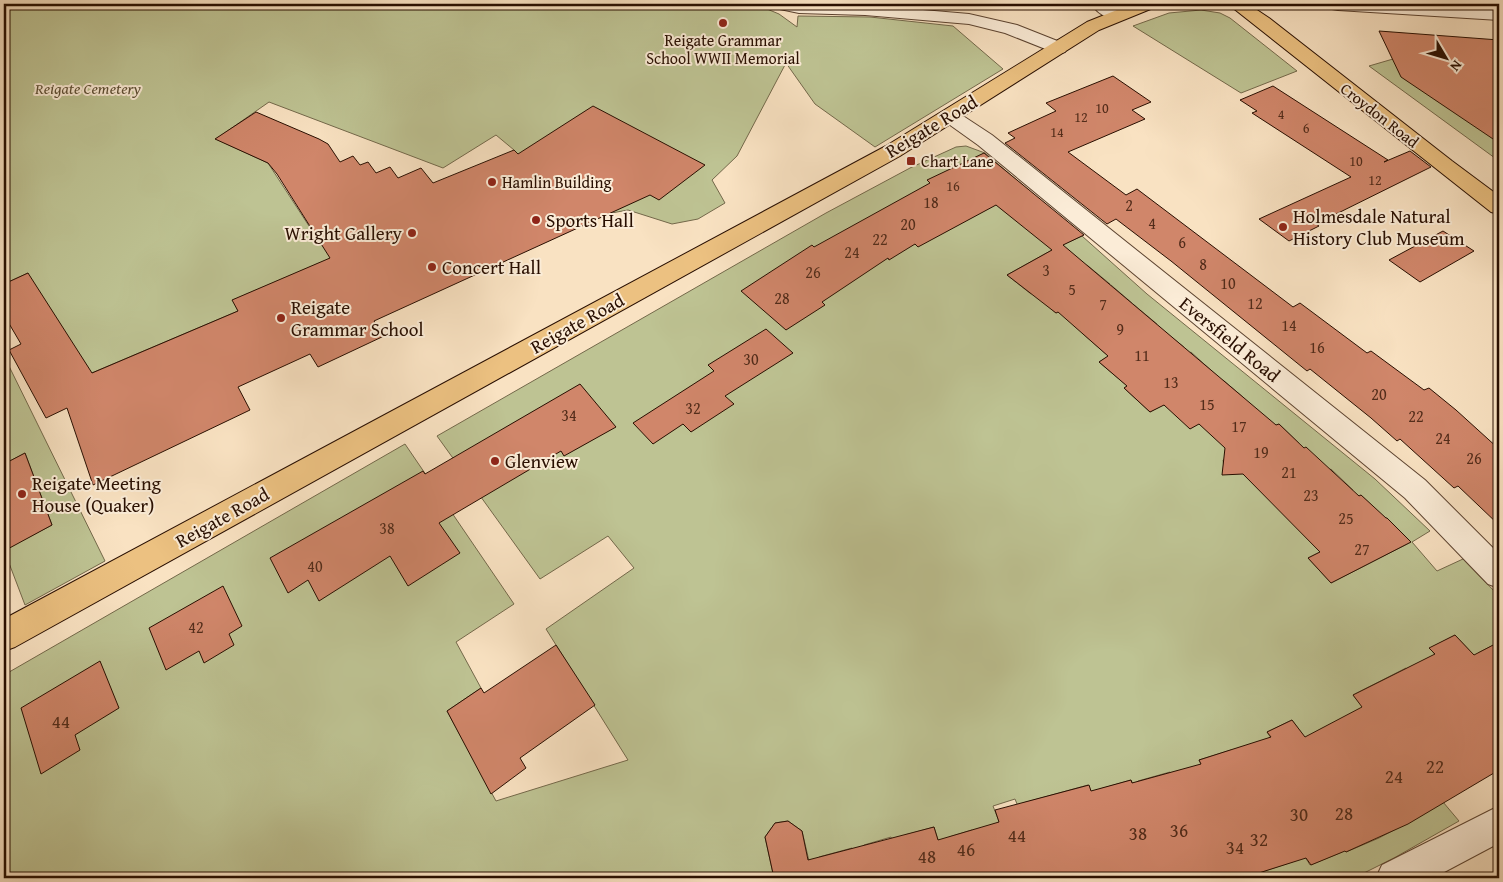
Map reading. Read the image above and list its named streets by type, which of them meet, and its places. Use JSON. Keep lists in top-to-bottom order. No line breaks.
{"streets":{"main road":["Croydon Road","Reigate Road"],"street":["Eversfield Road"]},"crossings":[["Reigate Road","Eversfield Road"]],"parks":["Reigate Cemetery"],"places":{"other":["Reigate Grammar School WWII Memorial","Hamlin Building","Sports Hall","Holmesdale Natural History Club Museum","Wright Gallery","Concert Hall","Reigate Grammar School","Glenview","Reigate Meeting House (Quaker)"],"transit":["Chart Lane"]},"house_numbers":["10","4","12","6","14","10","12","16","18","2","4","20","22","6","24","8","3","26","10","5","28","12","7","14","9","16","11","30","13","20","15","32","34","22","17","24","19","26","21","23","25","38","27","40","42","44","22","24","28","30","36","38","44","32","34","46","48"],"north":"bottom right"}
